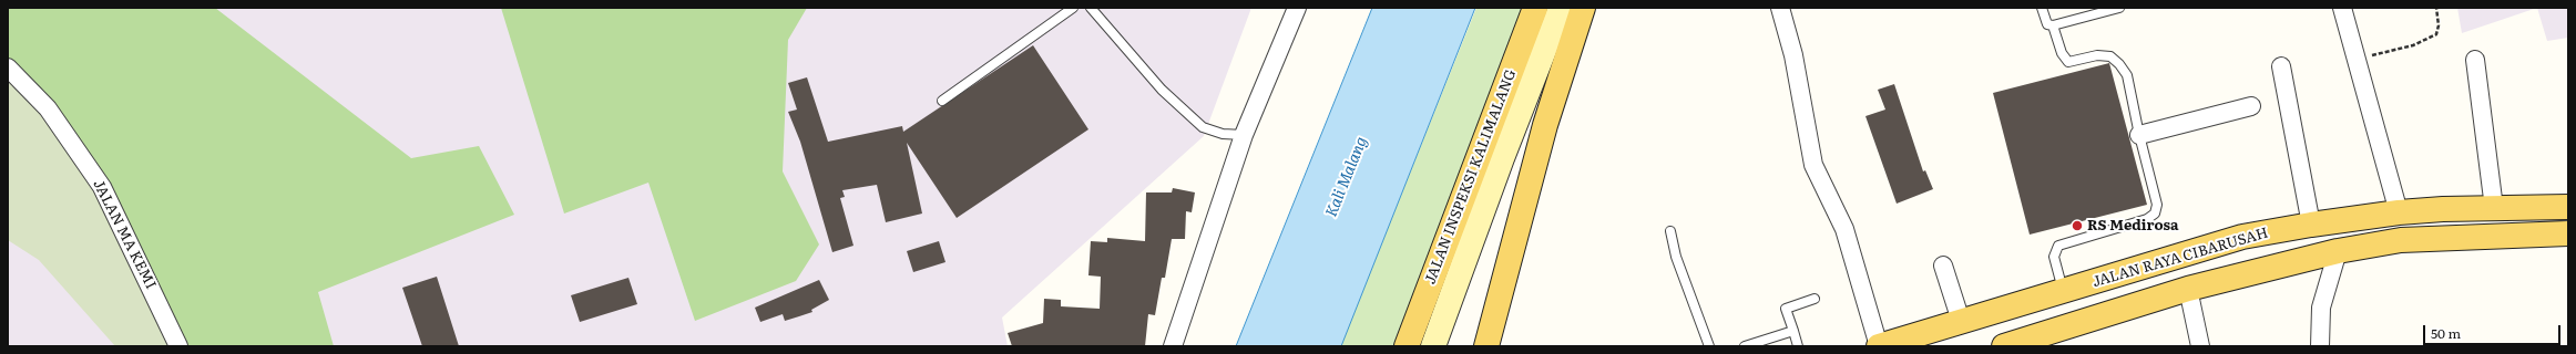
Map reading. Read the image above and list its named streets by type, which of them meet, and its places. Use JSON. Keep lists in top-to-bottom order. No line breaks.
{"streets":{"main road":["JALAN INSPEKSI KALIMALANG","JALAN RAYA CIBARUSAH"],"street":["JALAN MA KEMI"]},"water":["Kali Malang"],"places":["RS Medirosa"],"scale_bar":"50 m"}
